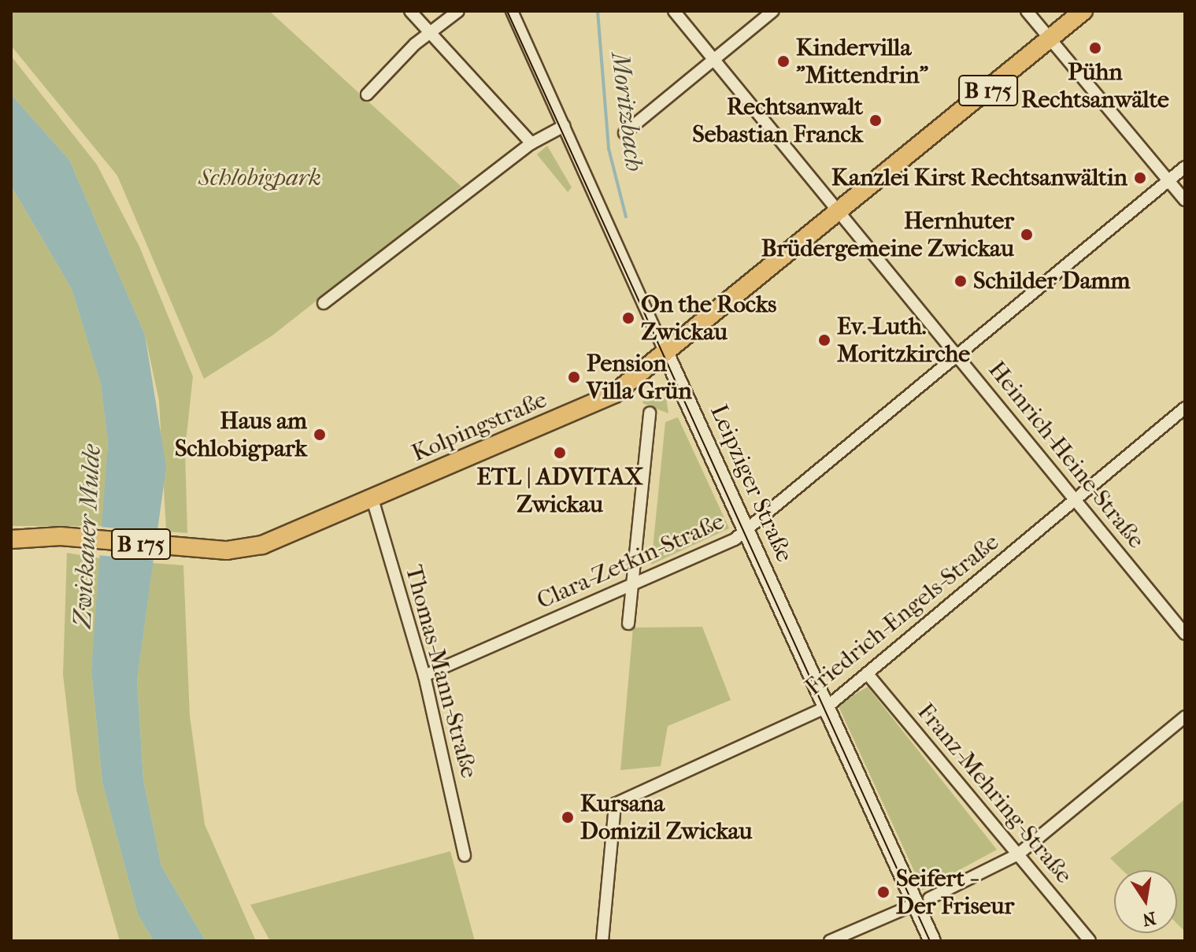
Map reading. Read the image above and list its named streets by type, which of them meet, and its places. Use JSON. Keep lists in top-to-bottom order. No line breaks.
{"streets":{"main road":["B 175","Kolpingstraße"],"street":["Heinrich-Heine-Straße","Leipziger Straße","Clara-Zetkin-Straße","Friedrich-Engels-Straße","Thomas-Mann-Straße","Franz-Mehring-Straße"]},"crossings":[["Kolpingstraße","Heinrich-Heine-Straße"],["Kolpingstraße","Leipziger Straße"],["Kolpingstraße","Thomas-Mann-Straße"],["Heinrich-Heine-Straße","Clara-Zetkin-Straße"],["Heinrich-Heine-Straße","Friedrich-Engels-Straße"],["Leipziger Straße","Clara-Zetkin-Straße"],["Leipziger Straße","Friedrich-Engels-Straße"],["Clara-Zetkin-Straße","Thomas-Mann-Straße"],["Friedrich-Engels-Straße","Franz-Mehring-Straße"]],"water":["Moritzbach","Zwickauer Mulde"],"parks":["Schlobigpark"],"places":["Pühn Rechtsanwälte","Kindervilla \"Mittendrin\"","Rechtsanwalt Sebastian Franck","Kanzlei Kirst Rechtsanwältin","Hernhuter Brüdergemeine Zwickau","Schilder Damm","On the Rocks Zwickau","Ev.-Luth. Moritzkirche","Pension Villa Grün","Haus am Schlobigpark","ETL | ADVITAX Zwickau","Kursana Domizil Zwickau","Seifert - Der Friseur"],"north":"bottom"}
